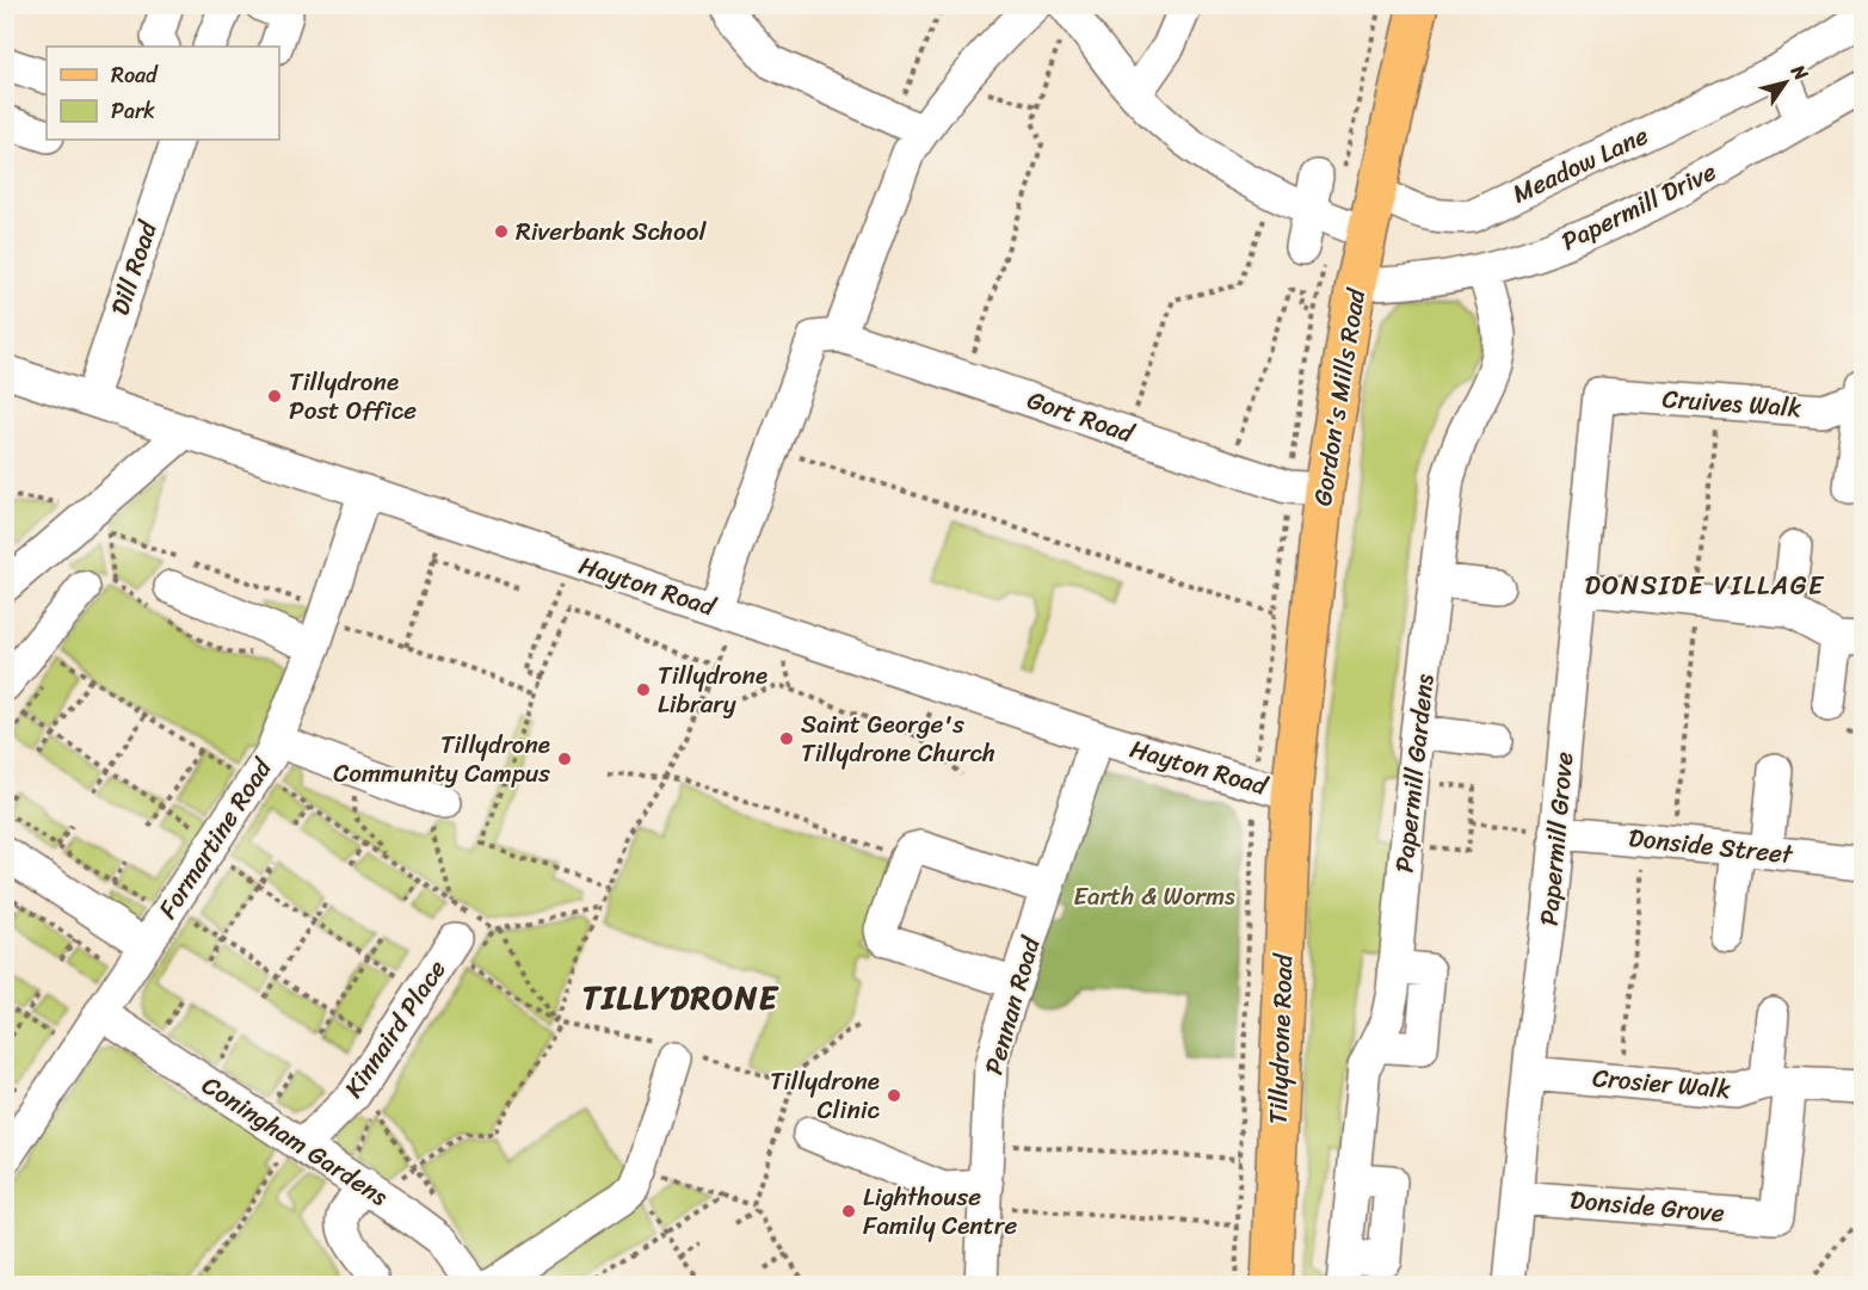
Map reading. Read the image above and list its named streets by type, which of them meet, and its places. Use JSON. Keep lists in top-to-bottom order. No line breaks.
{"streets":{"main road":["Gordon's Mills Road","Tillydrone Road"],"street":["Meadow Lane","Papermill Drive","Dill Road","Cruives Walk","Gort Road","Hayton Road","Papermill Gardens","Formartine Road","Papermill Grove","Donside Street","Pennan Road","Kinnaird Place","Crosier Walk","Coningham Gardens","Donside Grove"]},"crossings":[["Meadow Lane","Gordon's Mills Road"],["Papermill Drive","Gordon's Mills Road"],["Papermill Drive","Papermill Gardens"],["Dill Road","Hayton Road"],["Gordon's Mills Road","Gort Road"],["Gordon's Mills Road","Hayton Road"],["Gordon's Mills Road","Tillydrone Road"],["Cruives Walk","Papermill Grove"],["Hayton Road","Formartine Road"],["Hayton Road","Pennan Road"],["Hayton Road","Tillydrone Road"],["Formartine Road","Coningham Gardens"],["Papermill Grove","Donside Street"],["Papermill Grove","Crosier Walk"],["Papermill Grove","Donside Grove"],["Kinnaird Place","Coningham Gardens"],["Crosier Walk","Donside Grove"]],"districts":["DONSIDE VILLAGE","TILLYDRONE"],"parks":["Earth & Worms"],"places":["Riverbank School","Tillydrone Post Office","Tillydrone Library","Saint George's Tillydrone Church","Tillydrone Community Campus","Tillydrone Clinic","Lighthouse Family Centre"],"legend":["Road","Park"],"north":"top right"}
